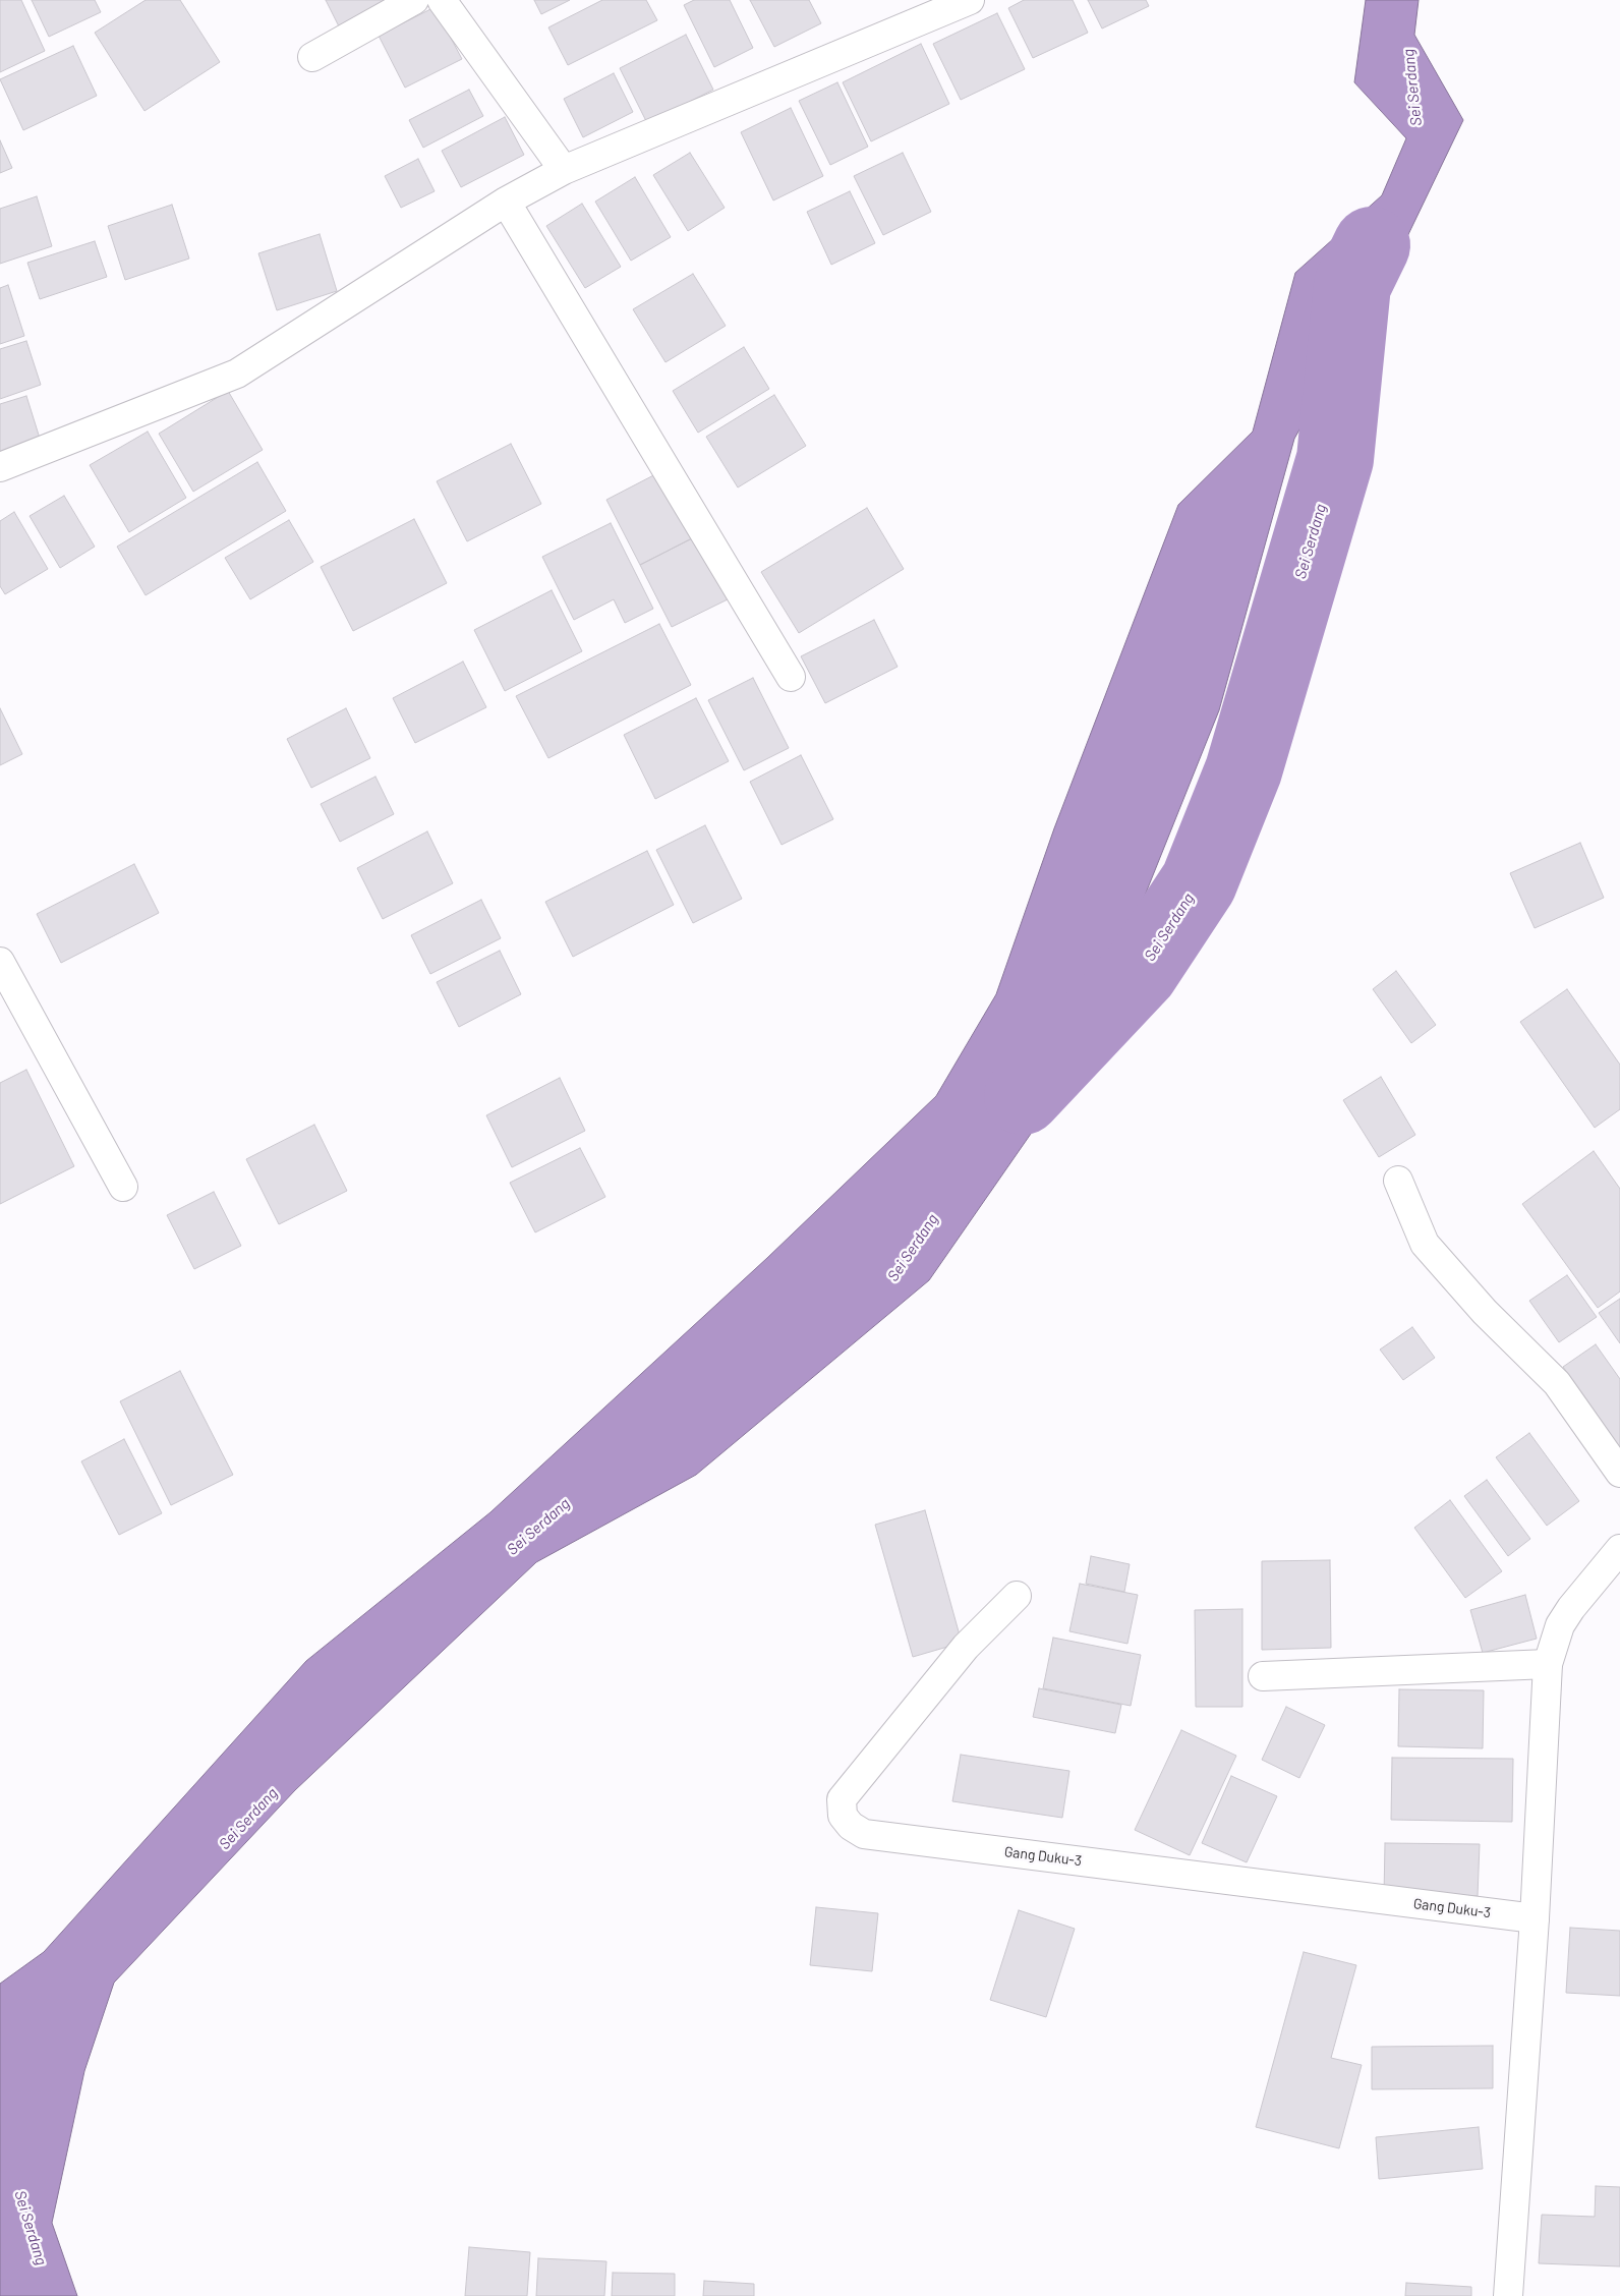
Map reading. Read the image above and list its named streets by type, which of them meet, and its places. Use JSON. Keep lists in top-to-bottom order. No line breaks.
{"streets":{"street":["Gang Duku-3"]},"water":["Sei Serdang"]}
